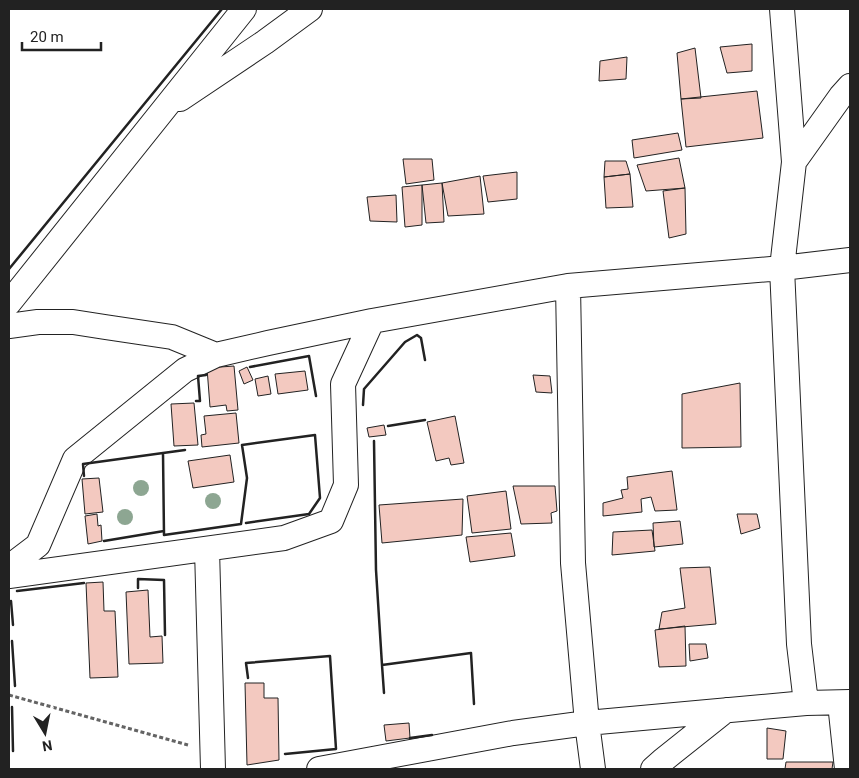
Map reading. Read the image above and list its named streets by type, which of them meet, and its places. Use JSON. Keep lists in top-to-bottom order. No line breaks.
{"scale_bar":"20 m","north":"bottom"}
